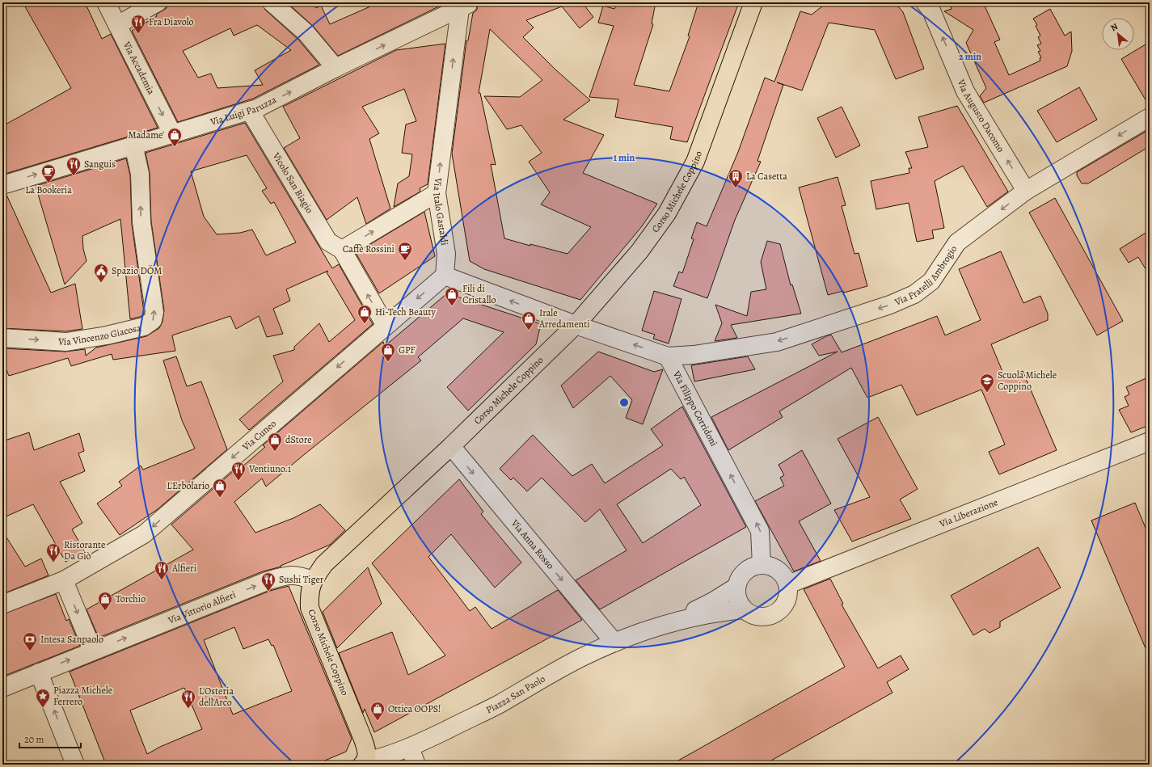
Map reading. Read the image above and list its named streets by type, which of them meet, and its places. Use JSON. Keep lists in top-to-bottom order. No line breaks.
{"streets":{"main road":["Corso Michele Coppino"],"street":["Via Accademia","Via Luigi Paruzza","Via Augusto Dacomo","Vicolo San Biagio","Via Italo Gastaldi","Via Fratelli Ambrogio","Via Vincenzo Giacosa","Via Filippo Corridoni","Via Cuneo","Via Liberazione","Via Anna Rosso","Via Vittorio Alfieri","Piazza San Paolo"]},"crossings":[["Via Accademia","Via Luigi Paruzza"],["Via Luigi Paruzza","Vicolo San Biagio"],["Via Luigi Paruzza","Via Italo Gastaldi"],["Via Luigi Paruzza","Via Vincenzo Giacosa"],["Via Augusto Dacomo","Via Fratelli Ambrogio"],["Vicolo San Biagio","Via Cuneo"],["Corso Michele Coppino","Via Anna Rosso"],["Corso Michele Coppino","Via Vittorio Alfieri"],["Corso Michele Coppino","Piazza San Paolo"],["Via Italo Gastaldi","Via Cuneo"],["Via Fratelli Ambrogio","Via Filippo Corridoni"],["Via Filippo Corridoni","Via Liberazione"],["Via Filippo Corridoni","Piazza San Paolo"],["Via Liberazione","Piazza San Paolo"],["Via Anna Rosso","Piazza San Paolo"]],"one_way":["Via Accademia","Via Luigi Paruzza","Via Augusto Dacomo","Via Italo Gastaldi","Via Fratelli Ambrogio","Via Filippo Corridoni","Via Cuneo","Via Anna Rosso","Via Vittorio Alfieri"],"places":{"restaurant":["Fra Diavolo","Sanguis","Ventiuno.1","Ristorante Da Giò","Alfieri","Sushi Tiger","L'Osteria dell'Arco"],"shop":["Madame'","Fili di Cristallo","Hi-Tech Beauty","Irale Arredamenti","GPF","dStore","L'Erbolario","Torchio","Ottica OOPS!"],"cafe":["La Bookeria","Caffè Rossini"],"building":["La Casetta"],"public building":["Spazio DÖM"],"school or university":["Scuola Michele Coppino"],"bank":["Intesa Sanpaolo"],"place":["Piazza Michele Ferrero"]},"scale_bar":"20 m","north":"top left","rings":["2 min","1 min"]}
